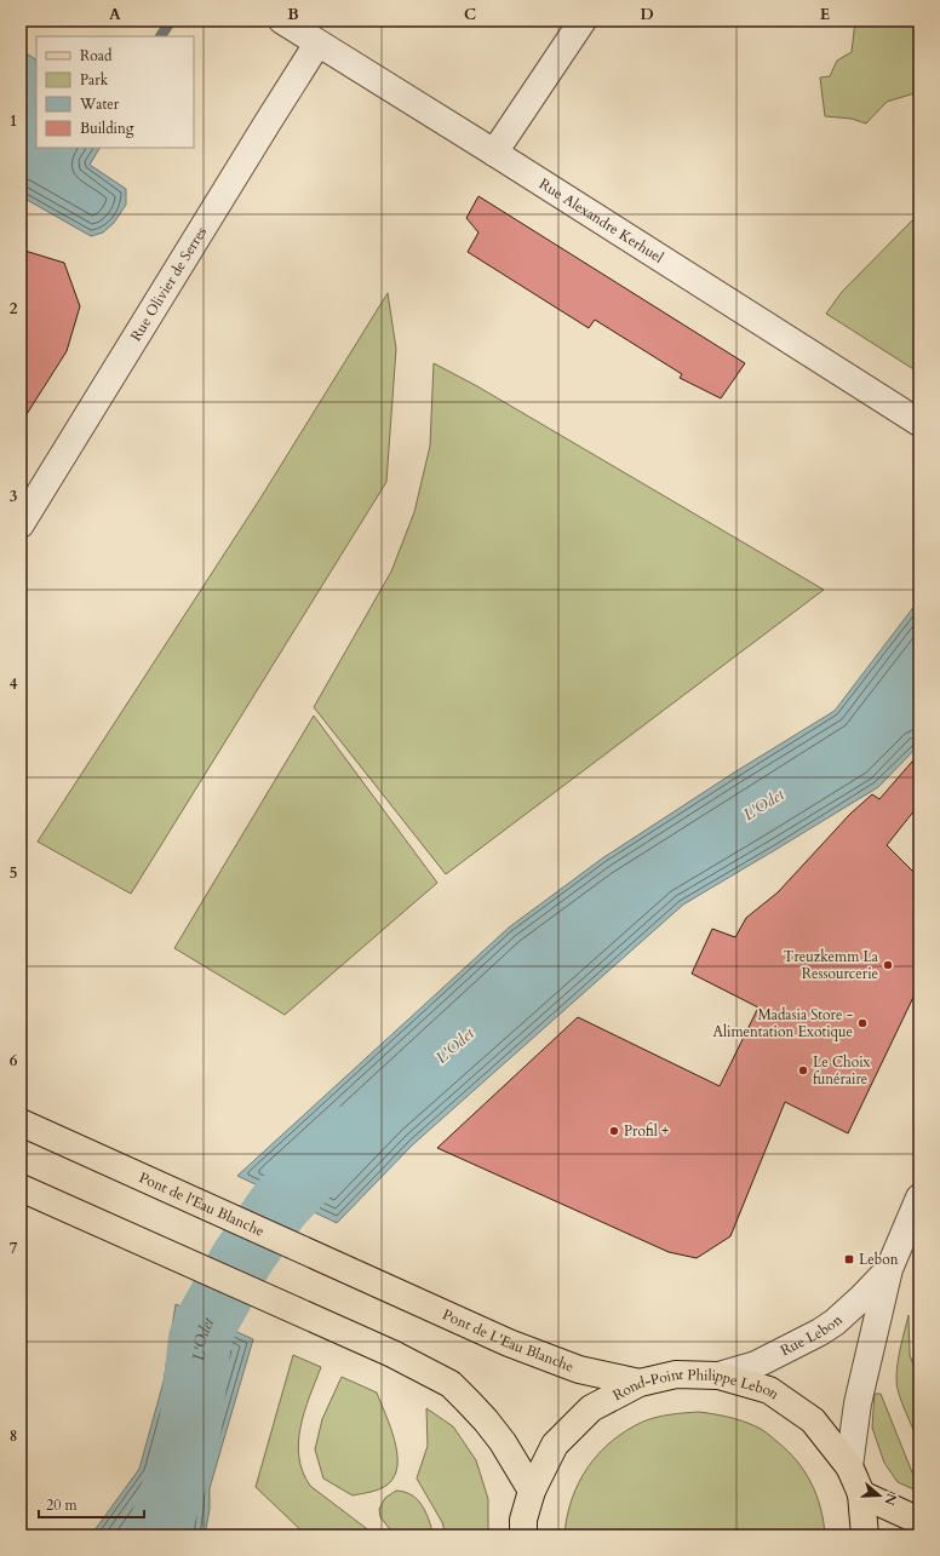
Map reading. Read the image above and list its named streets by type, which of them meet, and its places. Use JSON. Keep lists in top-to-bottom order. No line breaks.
{"streets":{"main road":["Pont de l'Eau Blanche","Pont de L'Eau Blanche","Rond-Point Philippe Lebon"],"street":["Rue Alexandre Kerhuel","Rue Olivier de Serres","Rue Lebon"]},"crossings":[["Rue Alexandre Kerhuel","Rue Olivier de Serres"],["Pont de l'Eau Blanche","Pont de L'Eau Blanche"],["Rue Lebon","Rond-Point Philippe Lebon"],["Pont de L'Eau Blanche","Rond-Point Philippe Lebon"]],"water":["L'Odet"],"places":{"other":["Treuzkemm La Ressourcerie","Madasia Store - Alimentation Exotique","Le Choix funéraire","Profil +"],"transit":["Lebon"]},"legend":["Road","Park","Water","Building"],"scale_bar":"20 m","north":"right","grid":{"columns":["A","B","C","D","E"],"rows":["1","2","3","4","5","6","7","8"]}}
